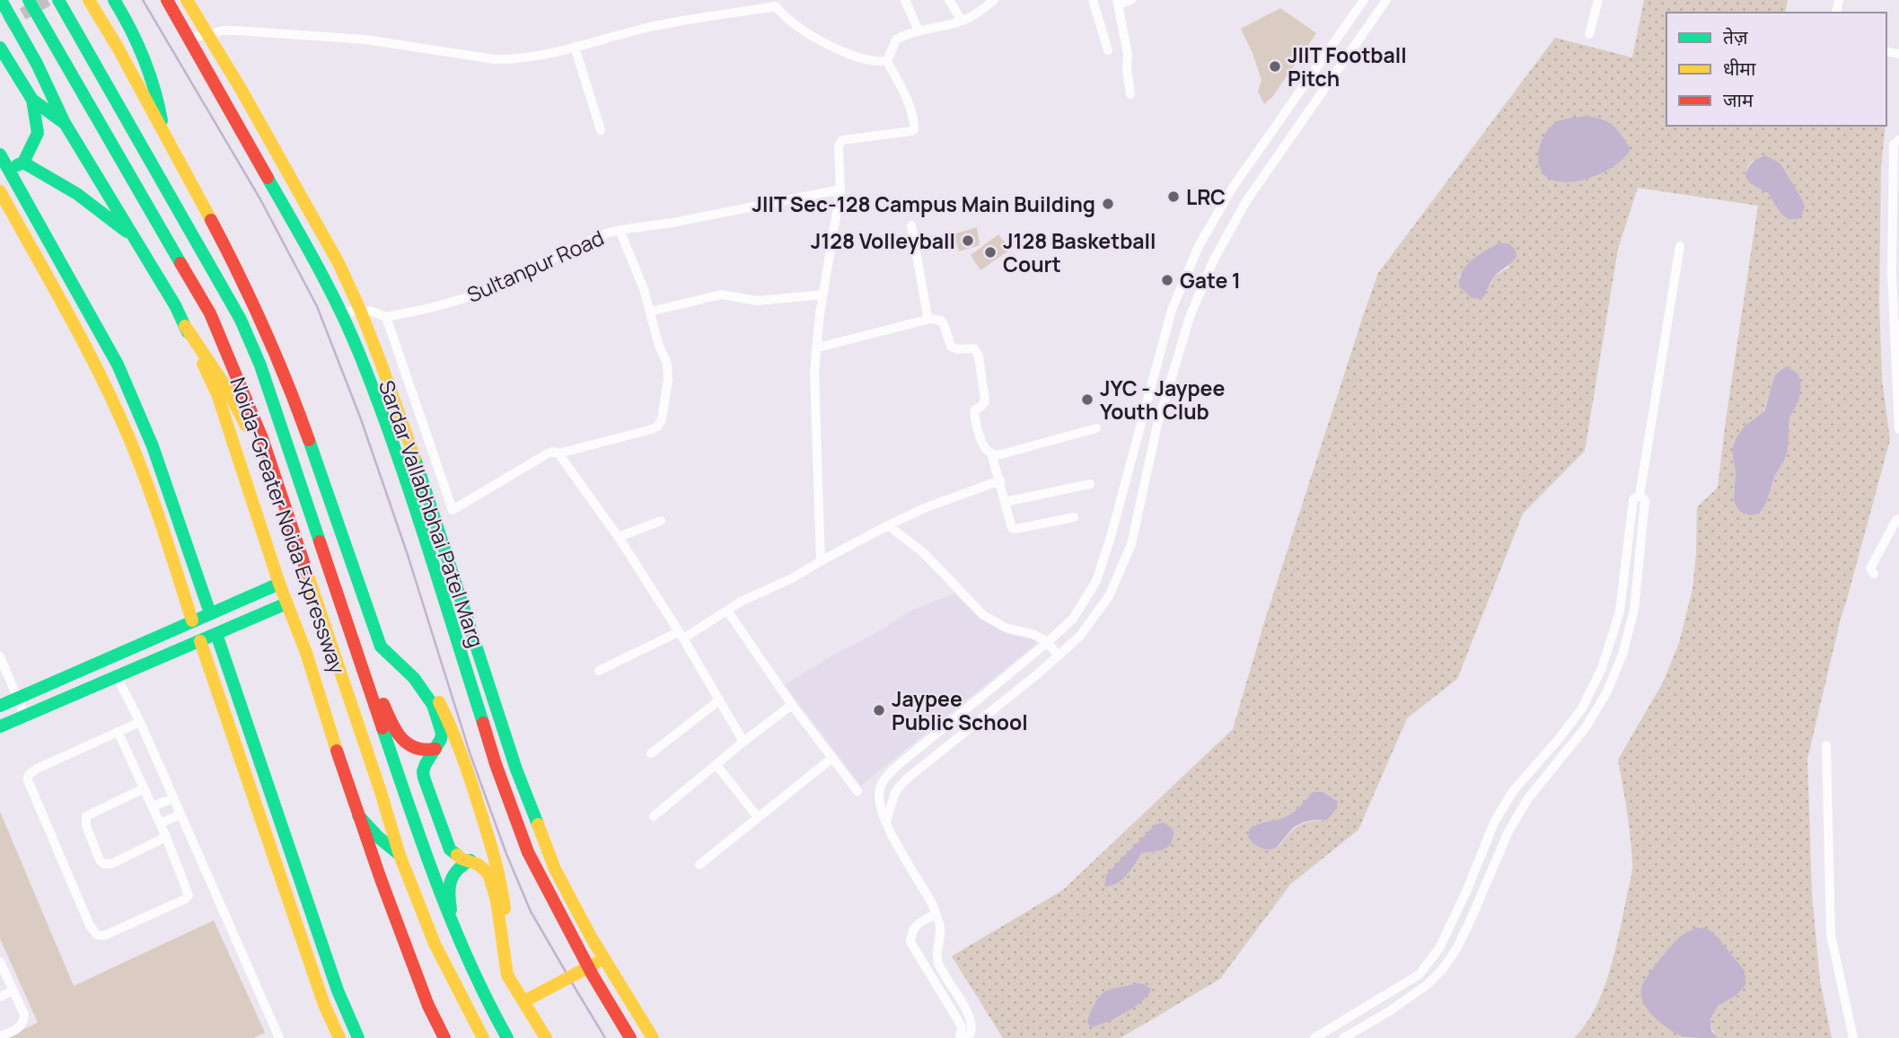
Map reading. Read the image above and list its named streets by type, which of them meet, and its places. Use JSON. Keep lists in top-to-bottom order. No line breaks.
{"streets":{"main road":["Sardar Vallabhbhai Patel Marg","Noida-Greater Noida Expressway"],"street":["Sultanpur Road"]},"crossings":[["Sultanpur Road","Sardar Vallabhbhai Patel Marg"]],"places":["JIIT Football Pitch","LRC","JIIT Sec-128 Campus Main Building","J128 Volleyball","J128 Basketball Court","Gate 1","JYC - Jaypee Youth Club","Jaypee Public School"],"legend":["तेज़","धीमा","जाम"]}
